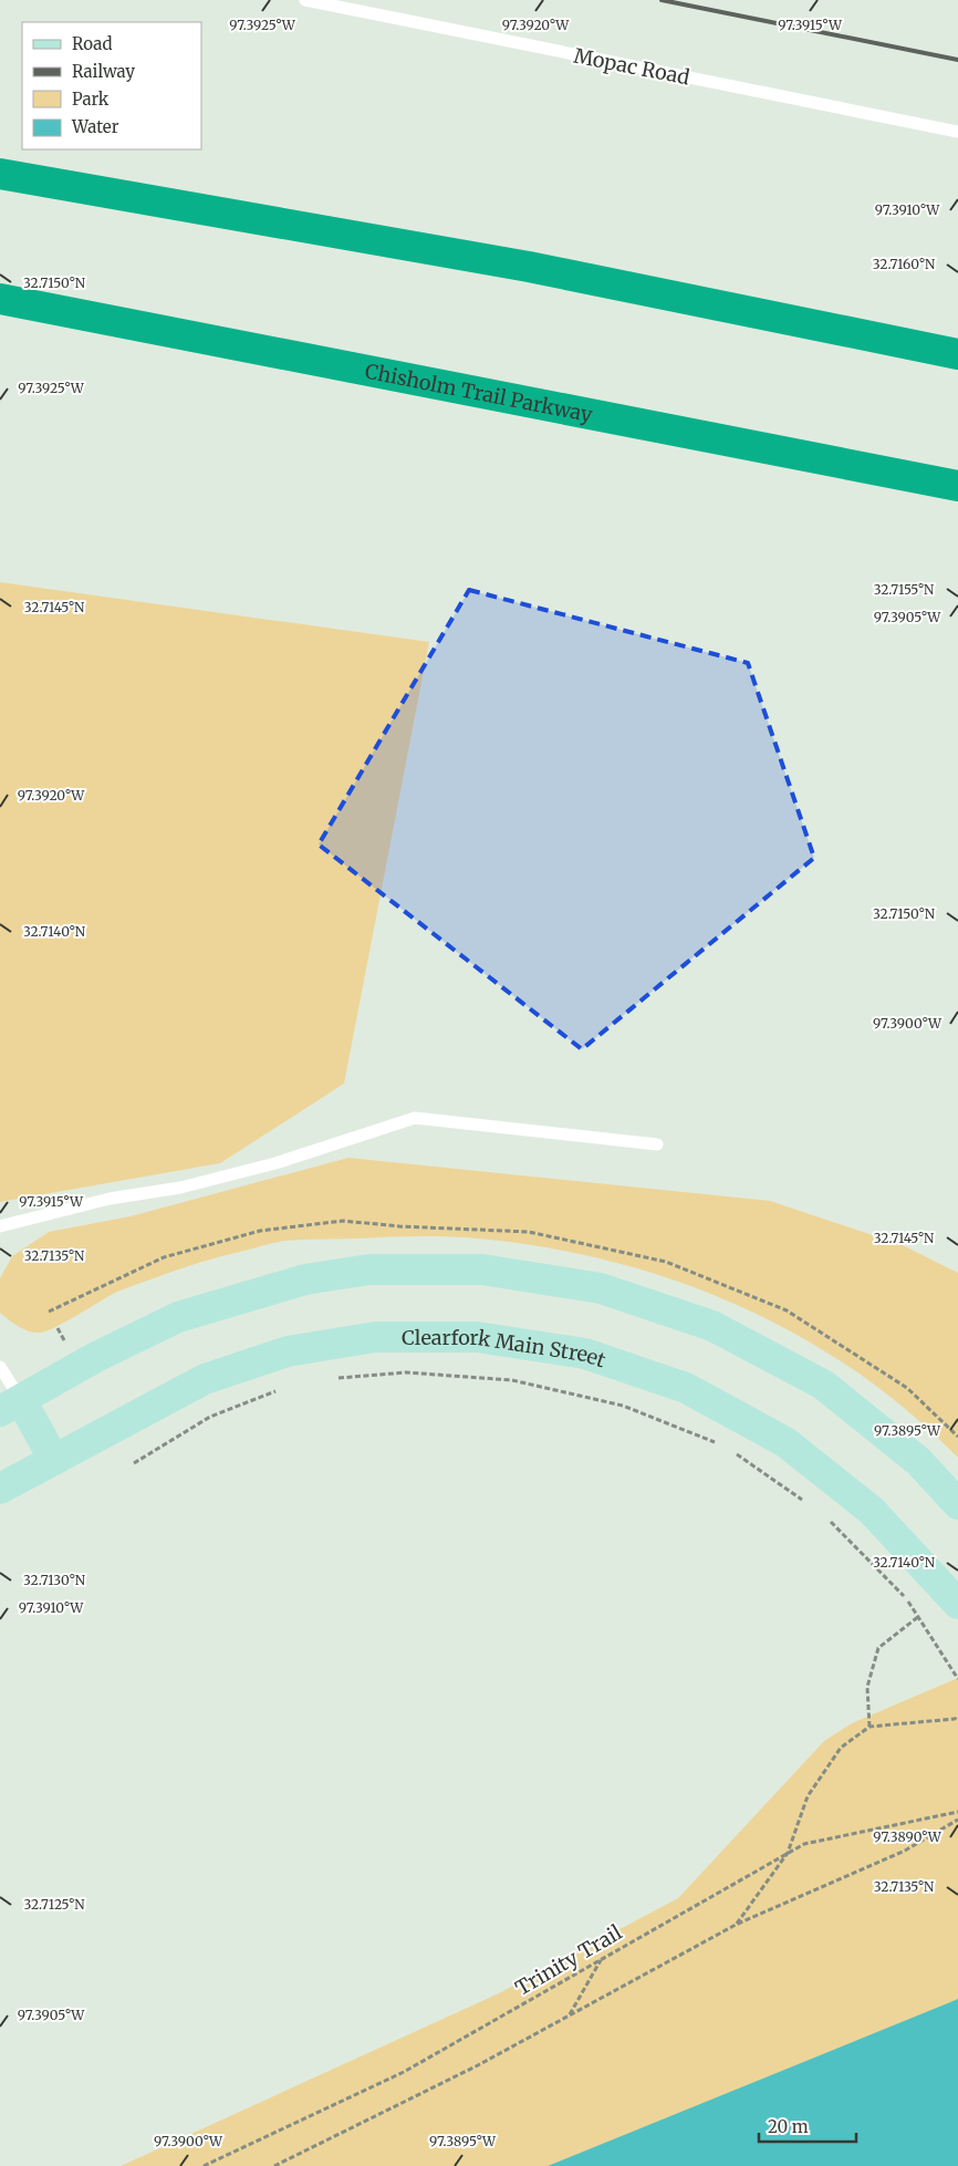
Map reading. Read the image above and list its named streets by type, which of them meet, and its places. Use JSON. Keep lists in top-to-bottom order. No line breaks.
{"streets":{"highway":["Chisholm Trail Parkway"],"street":["Clearfork Main Street"],"lane":["Mopac Road"],"path":["Trinity Trail"]},"legend":["Road","Railway","Park","Water"],"scale_bar":"20 m","coordinates":["97.3925°W","97.3920°W","97.3915°W","97.3910°W","32.7160°N","32.7150°N","32.7155°N","32.7145°N","97.3905°W","32.7140°N","97.3900°W","32.7135°N","97.3895°W","32.7130°N","97.3890°W","32.7125°N"]}
